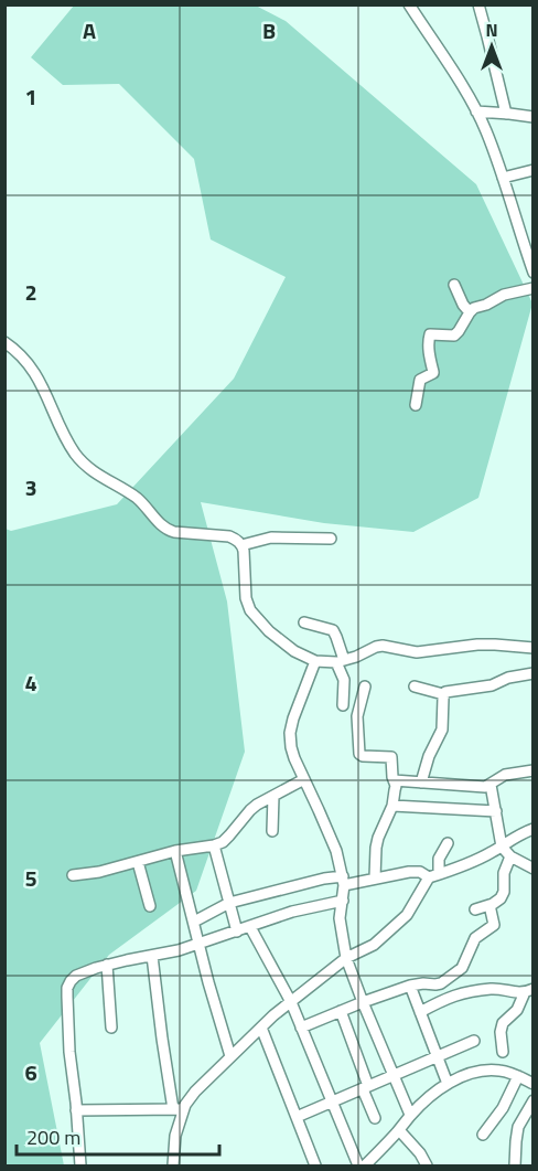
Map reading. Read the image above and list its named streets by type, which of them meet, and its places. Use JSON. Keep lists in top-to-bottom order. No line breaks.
{"scale_bar":"200 m","north":"top","grid":{"columns":["A","B"],"rows":["1","2","3","4","5","6"]}}
